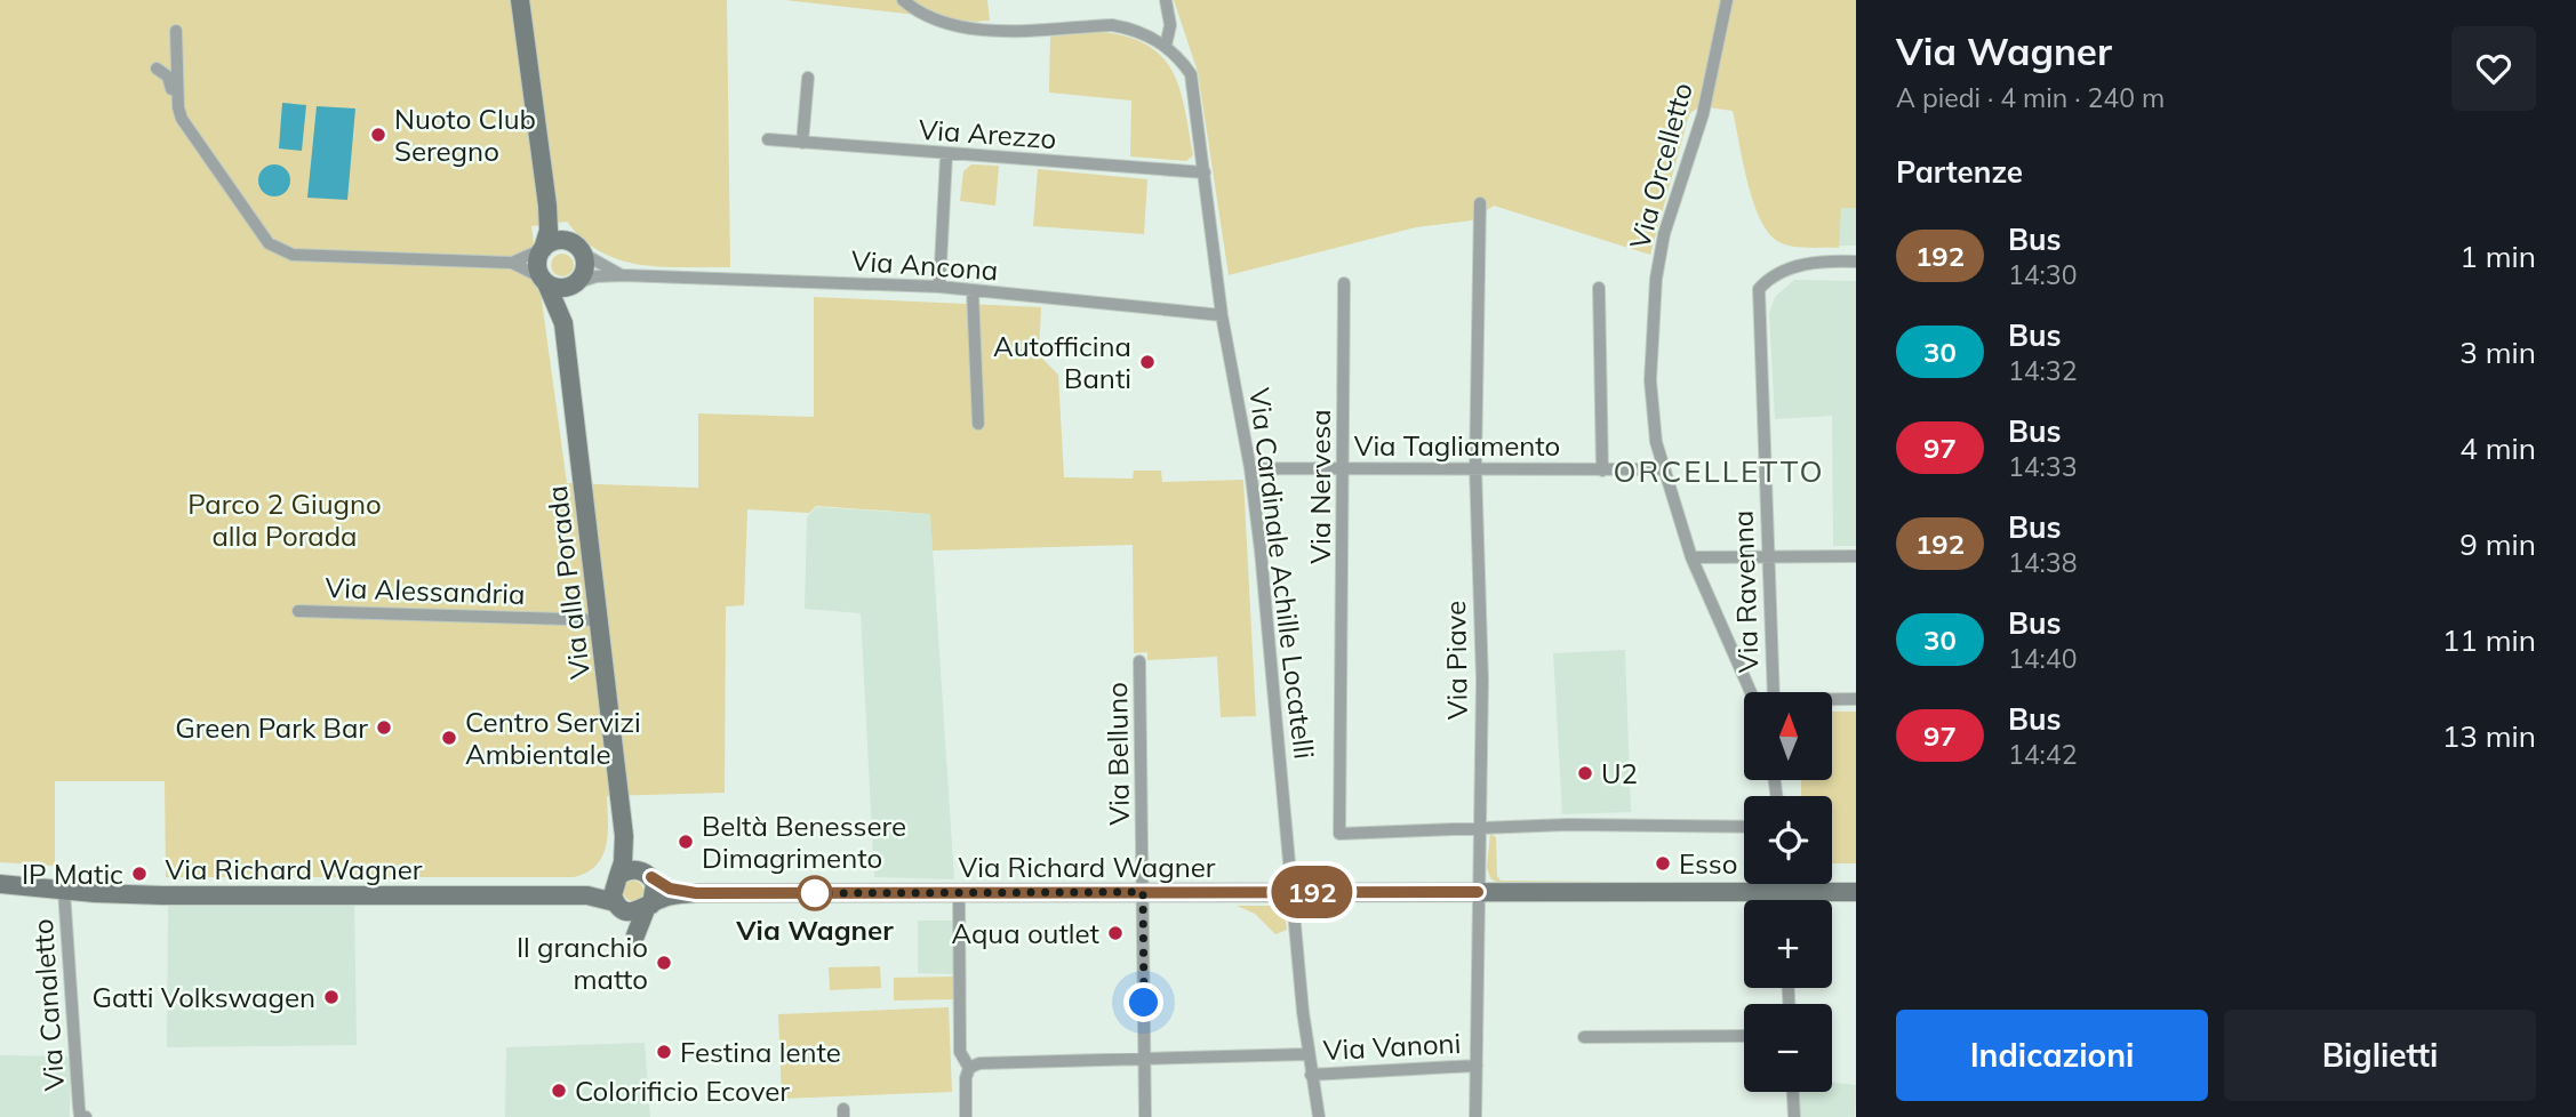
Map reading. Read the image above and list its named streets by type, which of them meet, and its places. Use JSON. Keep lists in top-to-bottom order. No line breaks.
{"streets":{"street":["Via Arezzo","Via Orcelletto","Via Ancona","Via Tagliamento","Via Nervesa","Via Cardinale Achille Locatelli","Via alla Porada","Via Alessandria","Via Ravenna","Via Piave","Via Belluno","Via Richard Wagner","Via Canaletto","Via Vanoni"]},"crossings":[["Via Arezzo","Via Cardinale Achille Locatelli"],["Via Orcelletto","Via Tagliamento"],["Via Ancona","Via Cardinale Achille Locatelli"],["Via Ancona","Via alla Porada"],["Via Tagliamento","Via Nervesa"],["Via Tagliamento","Via Cardinale Achille Locatelli"],["Via Tagliamento","Via Piave"],["Via Nervesa","Via Piave"],["Via Cardinale Achille Locatelli","Via Richard Wagner"],["Via Cardinale Achille Locatelli","Via Vanoni"],["Via alla Porada","Via Alessandria"],["Via alla Porada","Via Richard Wagner"],["Via Piave","Via Richard Wagner"],["Via Piave","Via Vanoni"],["Via Belluno","Via Richard Wagner"],["Via Richard Wagner","Via Canaletto"]],"districts":["ORCELLETTO"],"parks":["Parco 2 Giugno alla Porada"],"places":["Nuoto Club Seregno","Autofficina Banti","Green Park Bar","Centro Servizi Ambientale","U2","Beltà Benessere Dimagrimento","Esso","IP Matic","Via Wagner","Aqua outlet","Il granchio matto","Gatti Volkswagen","Festina lente","Colorificio Ecover"],"lines":["bus line 192"],"north":"top","page":{"on_map":"192","heading":[["Via Wagner","A piedi · 4 min · 240 m"],"Partenze"],"list":[{"mark":"192","name":"Bus","note":"14:30","value":"1 min"},{"mark":"30","name":"Bus","note":"14:32","value":"3 min"},{"mark":"97","name":"Bus","note":"14:33","value":"4 min"},{"mark":"192","name":"Bus","note":"14:38","value":"9 min"},{"mark":"30","name":"Bus","note":"14:40","value":"11 min"},{"mark":"97","name":"Bus","note":"14:42","value":"13 min"}],"map_buttons":["+","−"],"buttons":["Indicazioni","Biglietti"]}}
